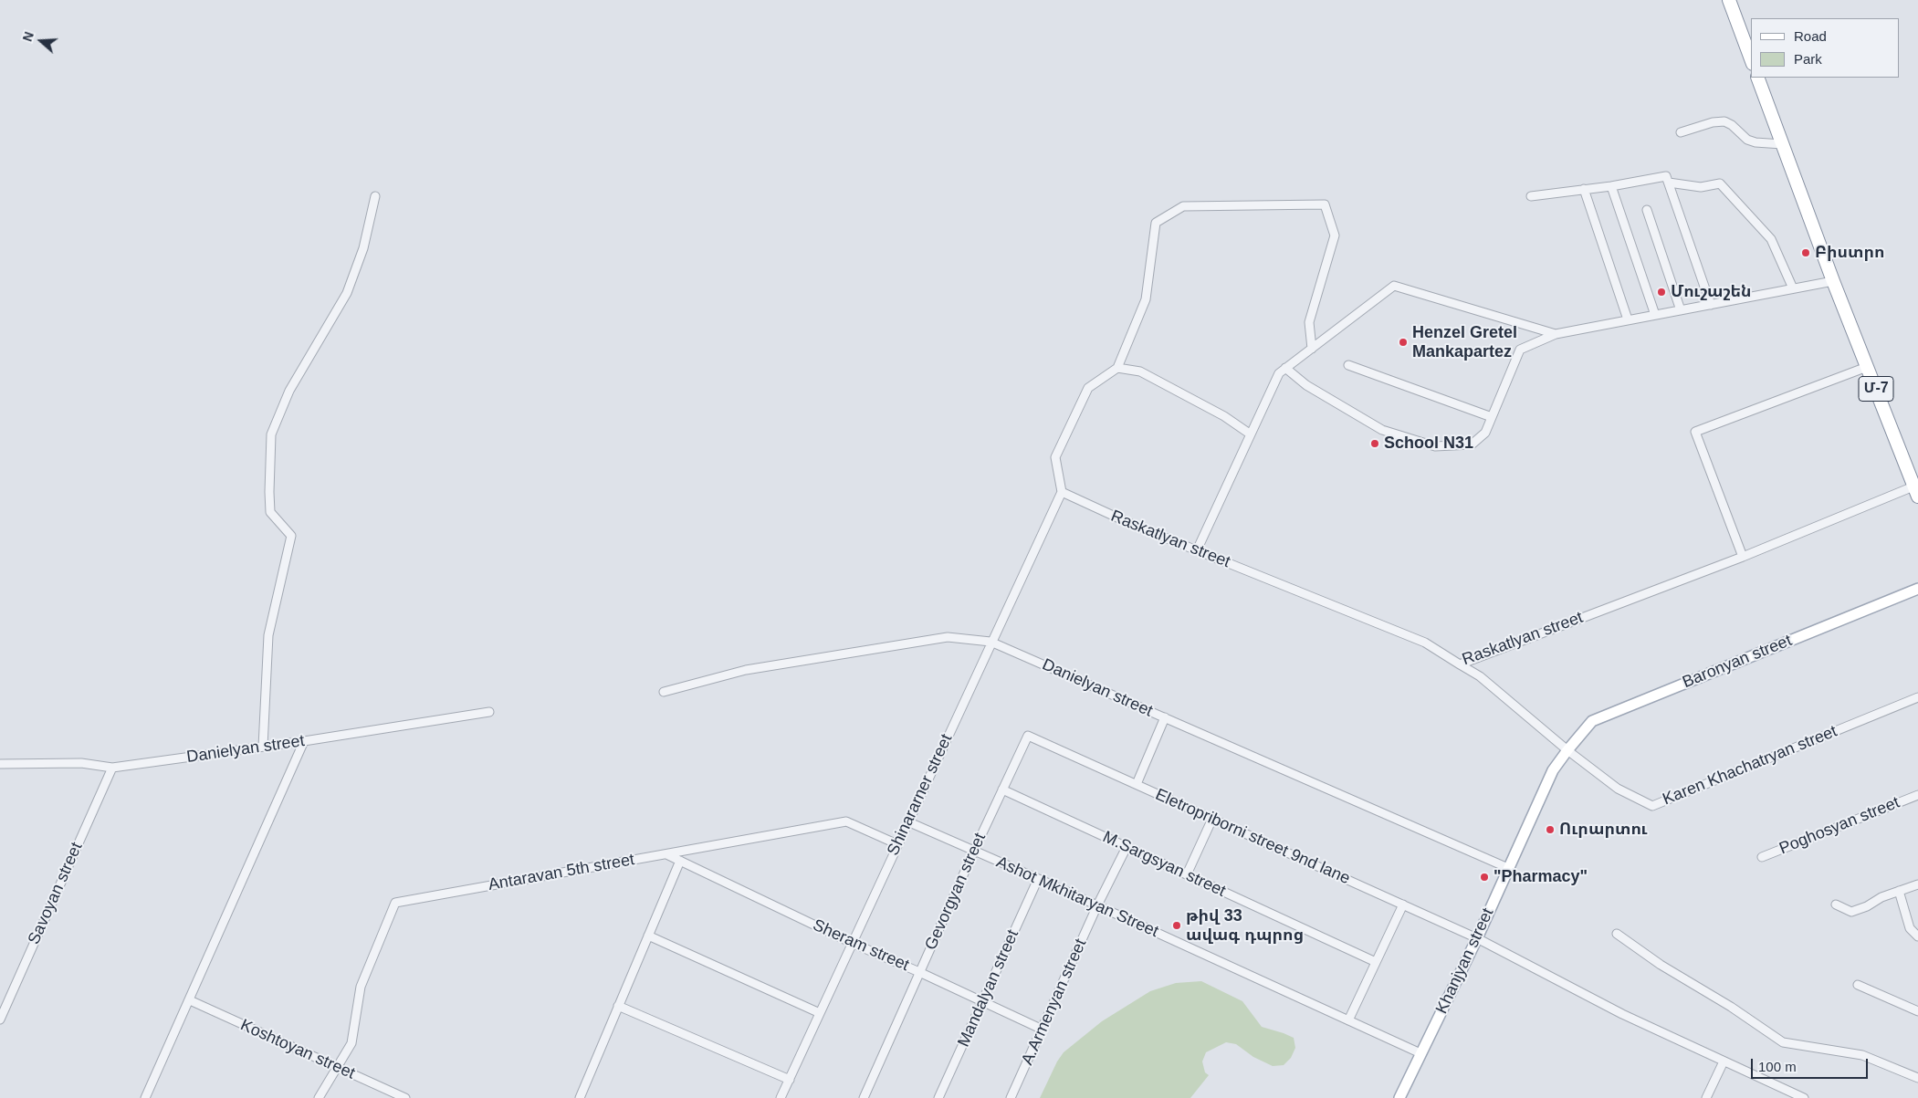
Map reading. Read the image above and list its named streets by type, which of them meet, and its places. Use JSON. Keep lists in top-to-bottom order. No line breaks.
{"streets":{"highway":["Մ-7"],"main road":["Baronyan street","Khanjyan street"],"street":["Raskatlyan street","Danielyan street","Karen Khachatryan street","Shinararner street","Poghosyan street","Eletropriborni street 9nd lane","M.Sargsyan street","Antaravan 5th street","Gevorgyan street","Savoyan street","Ashot Mkhitaryan Street","Sheram street","Mandalyan street","A.Armenyan street","Koshtoyan street"]},"crossings":[["Մ-7","Raskatlyan street"],["Raskatlyan street","Karen Khachatryan street"],["Raskatlyan street","Shinararner street"],["Baronyan street","Karen Khachatryan street"],["Baronyan street","Khanjyan street"],["Danielyan street","Shinararner street"],["Danielyan street","Savoyan street"],["Danielyan street","Khanjyan street"],["Karen Khachatryan street","Khanjyan street"],["Shinararner street","Antaravan 5th street"],["Shinararner street","Ashot Mkhitaryan Street"],["Shinararner street","Sheram street"],["Eletropriborni street 9nd lane","Gevorgyan street"],["Eletropriborni street 9nd lane","Khanjyan street"],["M.Sargsyan street","Gevorgyan street"],["M.Sargsyan street","A.Armenyan street"],["Antaravan 5th street","Sheram street"],["Antaravan 5th street","Koshtoyan street"],["Gevorgyan street","Ashot Mkhitaryan Street"],["Gevorgyan street","Sheram street"],["Ashot Mkhitaryan Street","Khanjyan street"],["Ashot Mkhitaryan Street","Mandalyan street"],["Ashot Mkhitaryan Street","A.Armenyan street"],["Sheram street","Mandalyan street"],["Sheram street","A.Armenyan street"]],"places":["Բիստրո","Մուշաշեն","Henzel Gretel Mankapartez","School N31","Ուրարտու","\"Pharmacy\"","թիվ 33 ավագ դպրոց"],"legend":["Road","Park"],"scale_bar":"100 m","north":"left"}
